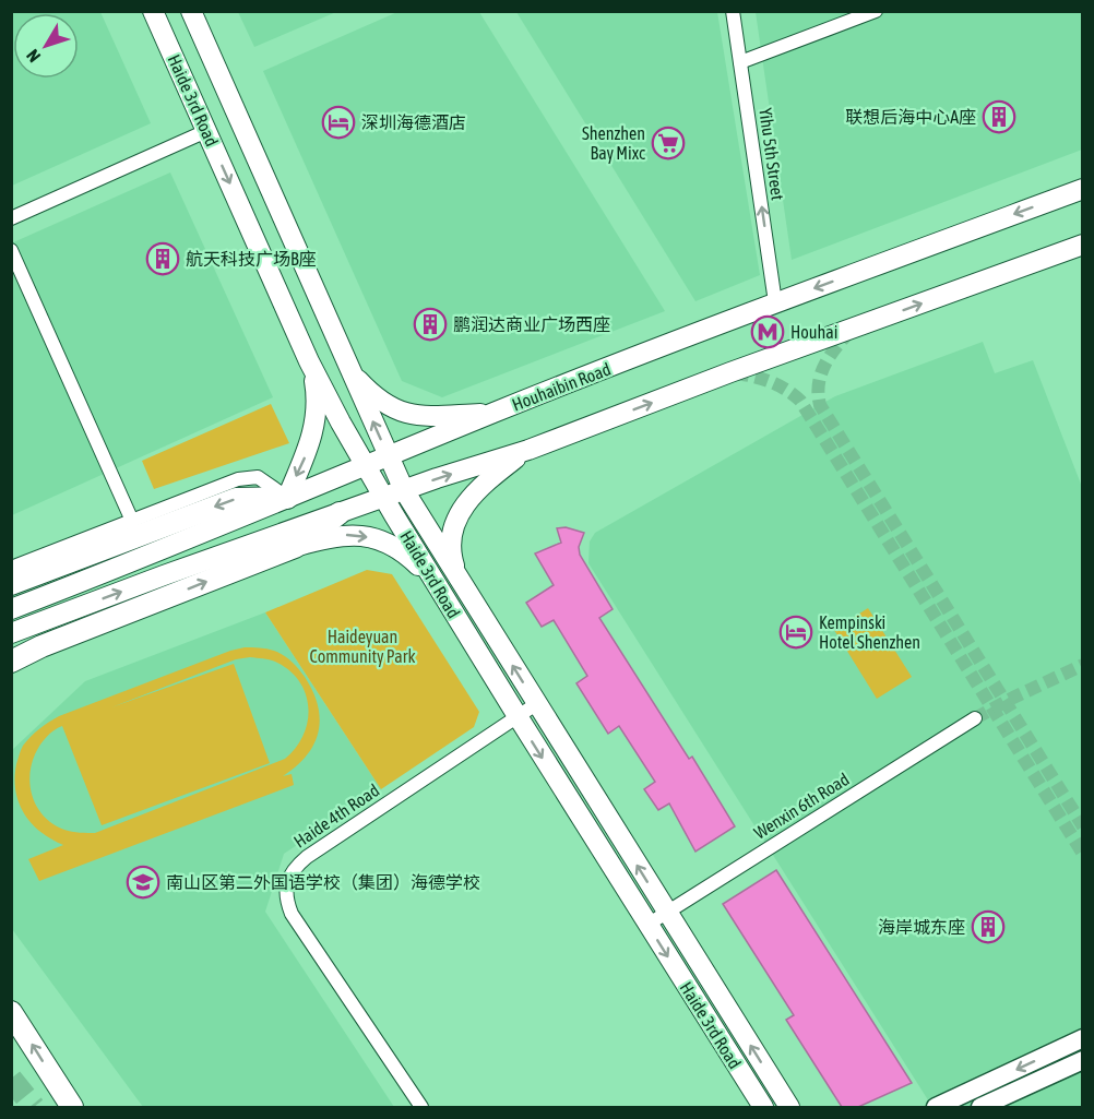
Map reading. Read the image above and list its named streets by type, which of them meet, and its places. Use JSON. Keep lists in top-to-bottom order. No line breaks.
{"streets":{"main road":["Haide 3rd Road","Houhaibin Road"],"street":["Yihu 5th Street","Wenxin 6th Road","Haide 4th Road"]},"crossings":[["Haide 3rd Road","Houhaibin Road"],["Haide 3rd Road","Wenxin 6th Road"],["Haide 3rd Road","Haide 4th Road"],["Yihu 5th Street","Houhaibin Road"]],"one_way":["Yihu 5th Street"],"parks":["Haideyuan Community Park"],"places":{"building":["联想后海中心A座","航天科技广场B座","鹏润达商业广场西座","海岸城东座"],"hotel":["深圳海德酒店","Kempinski Hotel Shenzhen"],"supermarket":["Shenzhen Bay Mixc"],"metro station":["Houhai"],"school or university":["南山区第二外国语学校（集团）海德学校"]},"north":"bottom left"}
